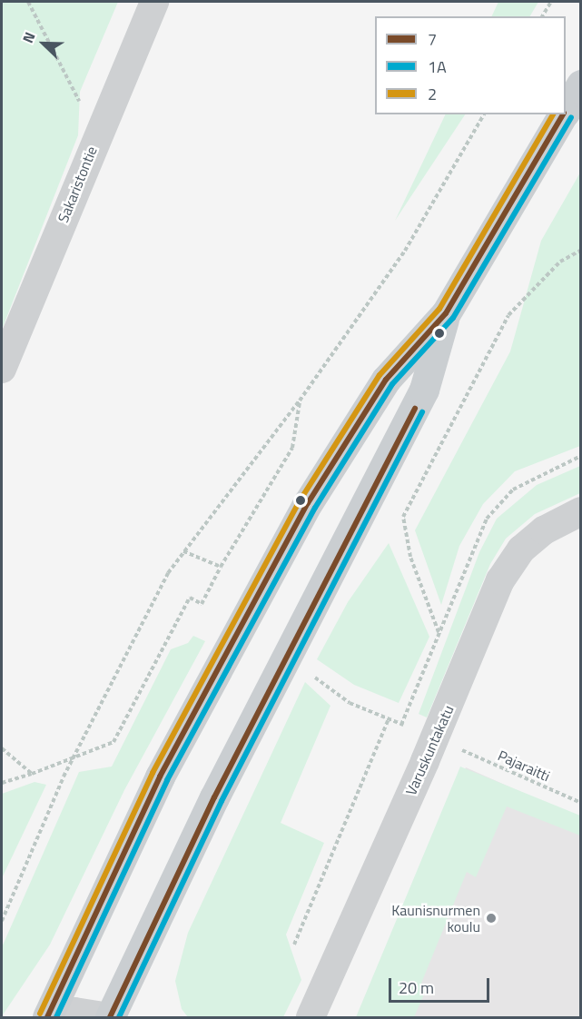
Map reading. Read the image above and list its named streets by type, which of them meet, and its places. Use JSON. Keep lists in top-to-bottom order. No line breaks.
{"streets":{"street":["Sakaristontie","Varuskuntakatu"],"path":["Pajaraitti"]},"places":["Kaunisnurmen koulu"],"lines":["transit line 7","transit line 2","transit line 1A"],"legend":["7","1A","2"],"scale_bar":"20 m","north":"top left"}
